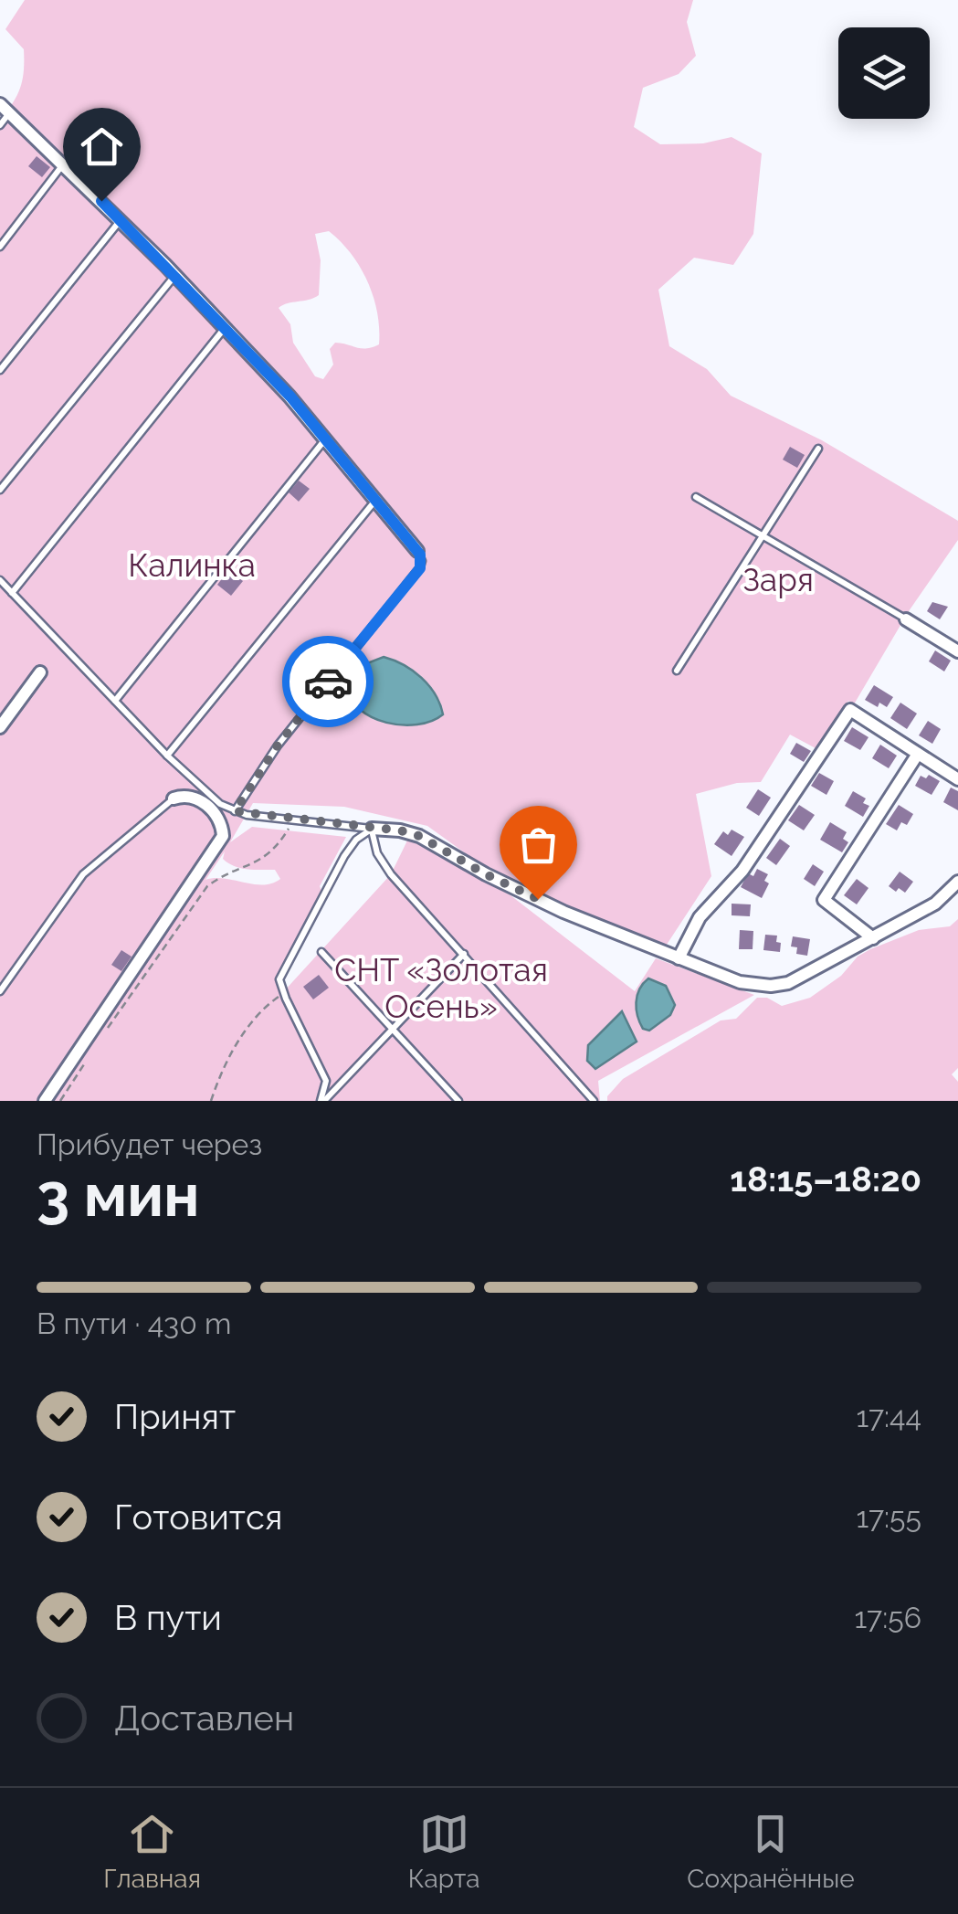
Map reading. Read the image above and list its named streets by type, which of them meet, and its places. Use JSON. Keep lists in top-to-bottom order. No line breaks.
{"parks":["Калинка","Заря","СНТ «Золотая Осень»"],"page":{"heading":["3 мин","Прибудет через","18:15–18:20"],"bar":"В пути · 430 m","list":[["Принят","17:44"],["Готовится","17:55"],["В пути","17:56"],"Доставлен"],"tabs":["Главная","Карта","Сохранённые"]}}
